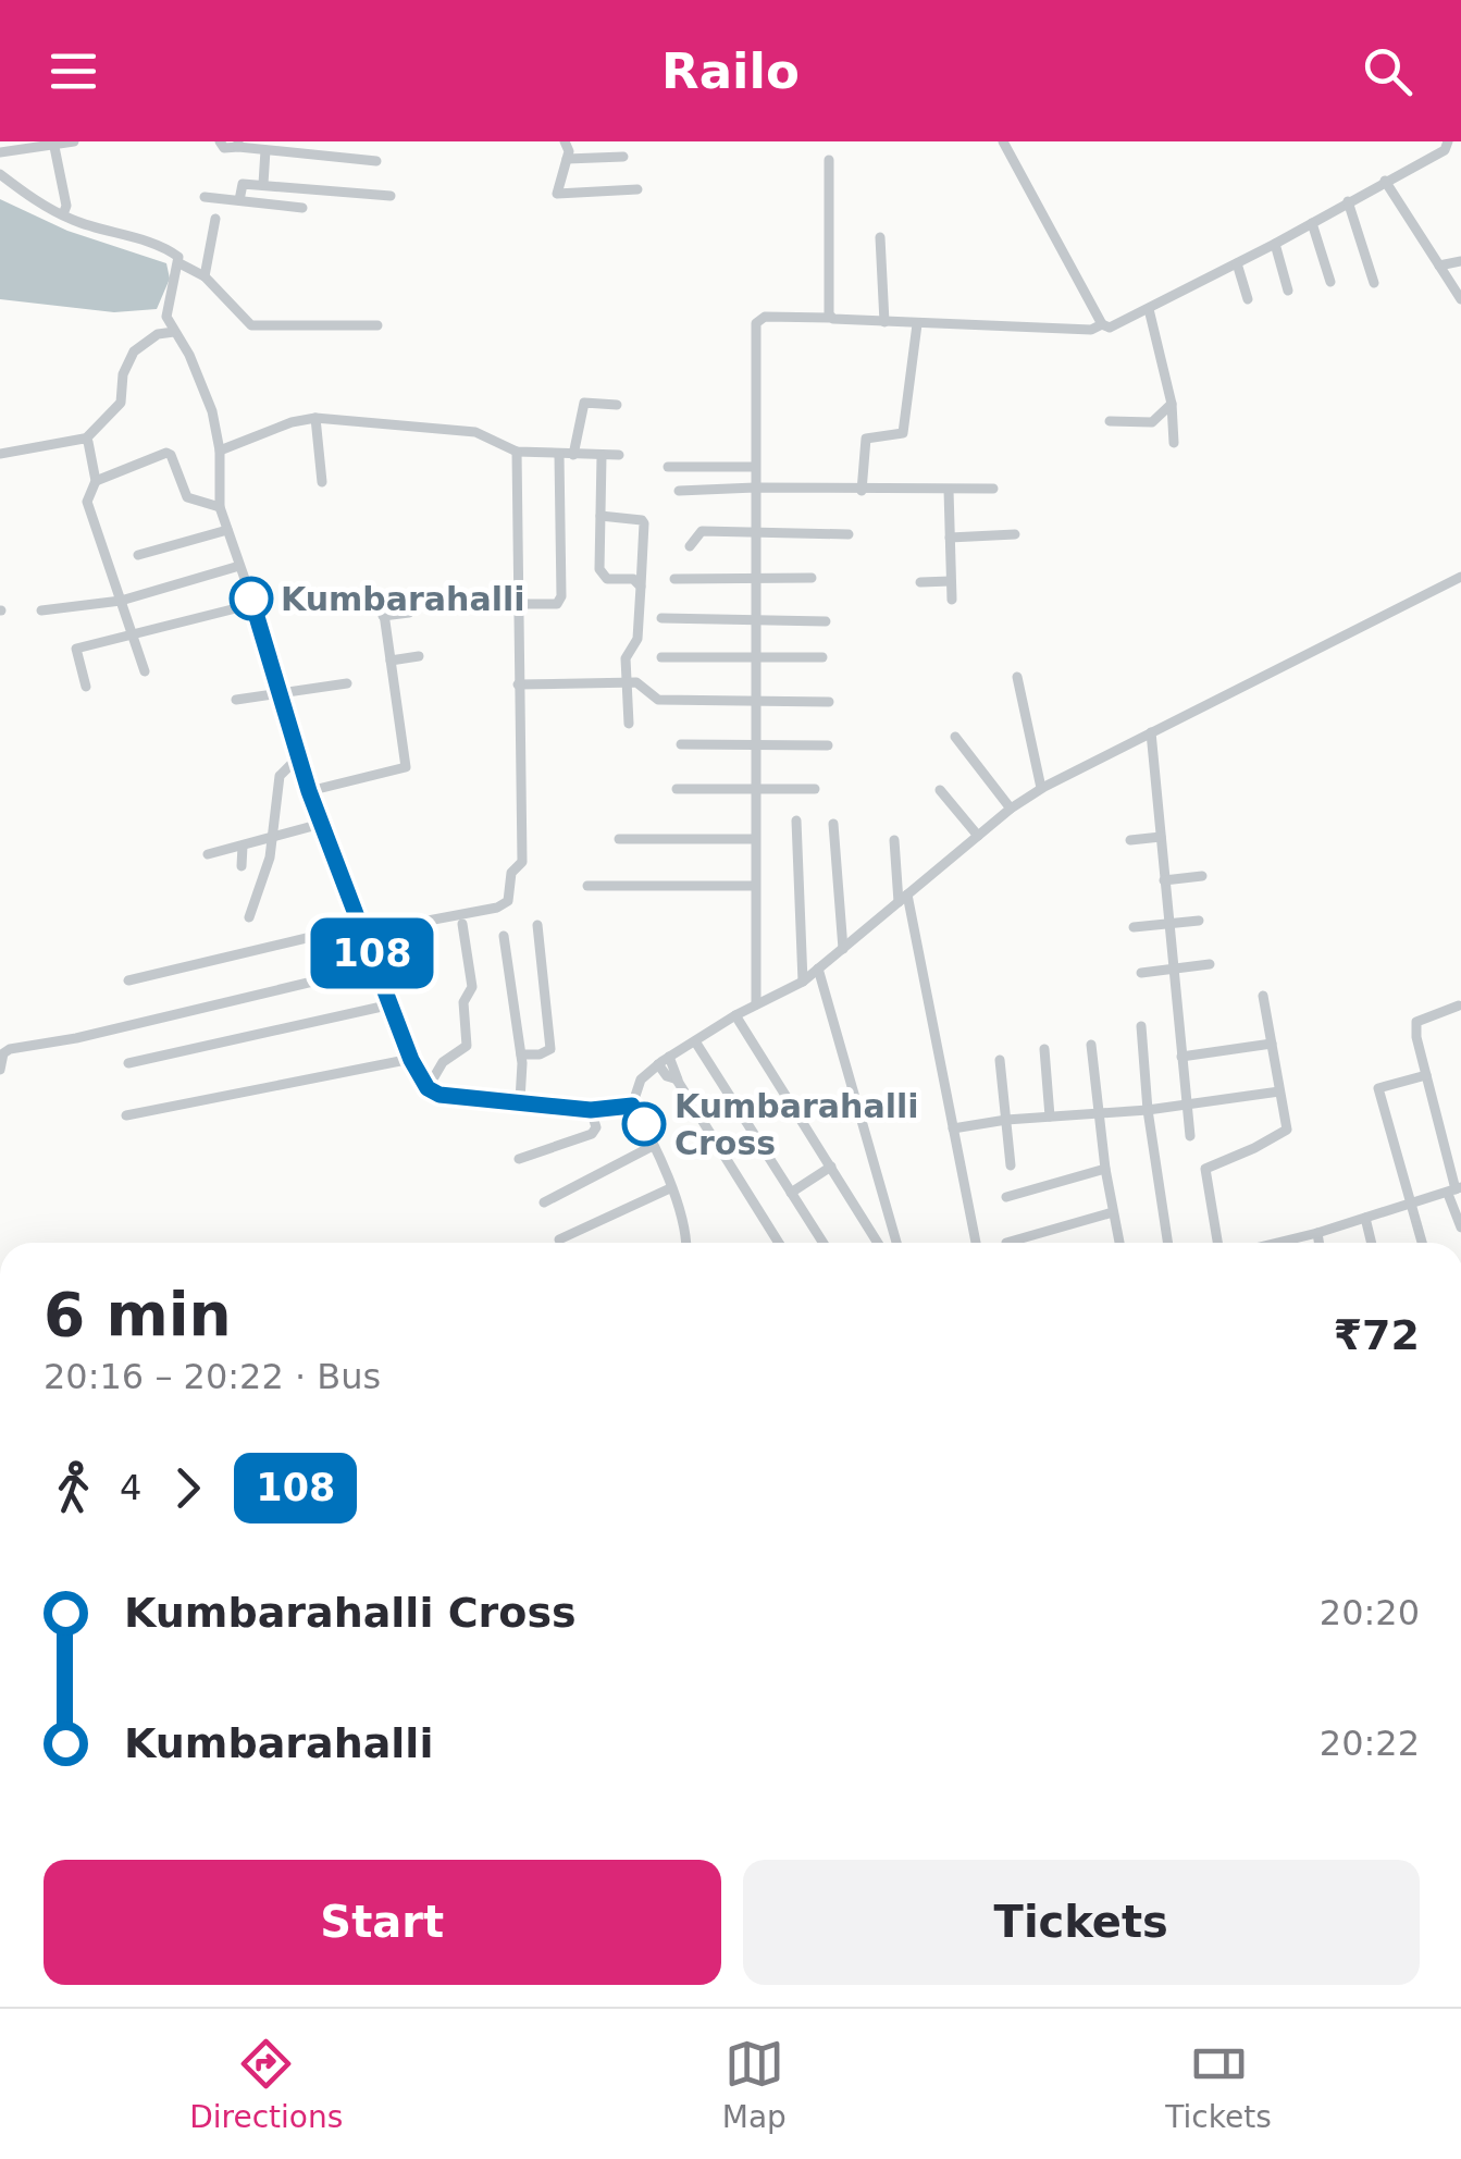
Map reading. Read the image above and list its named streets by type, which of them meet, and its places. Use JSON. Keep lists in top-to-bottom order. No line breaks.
{"places":["Kumbarahalli","Kumbarahalli Cross"],"lines":["bus line 108"],"page":{"header":"Railo","on_map":"108","heading":["6 min","20:16 – 20:22 · Bus","₹72"],"legs":["4","108"],"list":[{"name":"Kumbarahalli Cross","value":"20:20"},{"name":"Kumbarahalli","value":"20:22"}],"buttons":["Start","Tickets"],"tabs":["Directions","Map","Tickets"]}}
